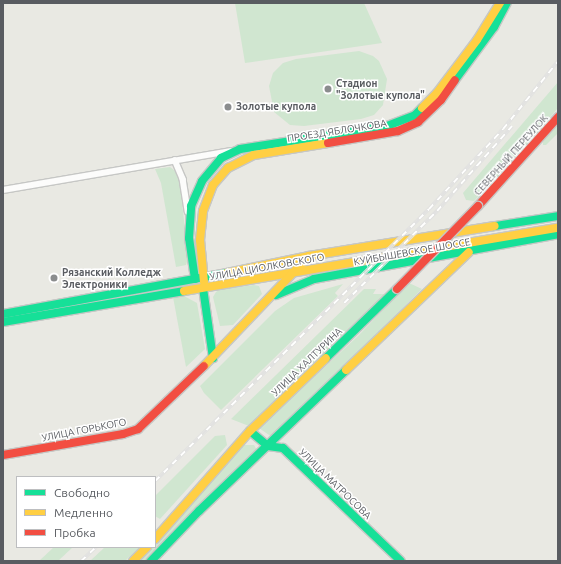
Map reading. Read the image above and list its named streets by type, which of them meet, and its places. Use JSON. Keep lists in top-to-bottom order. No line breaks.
{"streets":{"main road":["ПРОЕЗД ЯБЛОЧКОВА","СЕВЕРНЫЙ ПЕРЕУЛОК","КУЙБЫШЕВСКОЕ ШОССЕ","УЛИЦА ЦИОЛКОВСКОГО","УЛИЦА ХАЛТУРИНА","УЛИЦА ГОРЬКОГО","УЛИЦА МАТРОСОВА"]},"crossings":[["ПРОЕЗД ЯБЛОЧКОВА","УЛИЦА ЦИОЛКОВСКОГО"],["СЕВЕРНЫЙ ПЕРЕУЛОК","УЛИЦА ХАЛТУРИНА"],["КУЙБЫШЕВСКОЕ ШОССЕ","УЛИЦА ГОРЬКОГО"],["УЛИЦА ЦИОЛКОВСКОГО","УЛИЦА ГОРЬКОГО"],["УЛИЦА ХАЛТУРИНА","УЛИЦА МАТРОСОВА"]],"places":["Стадион \"Золотые купола\"","Золотые купола","Рязанский Колледж Электроники"],"legend":["Свободно","Медленно","Пробка"]}
